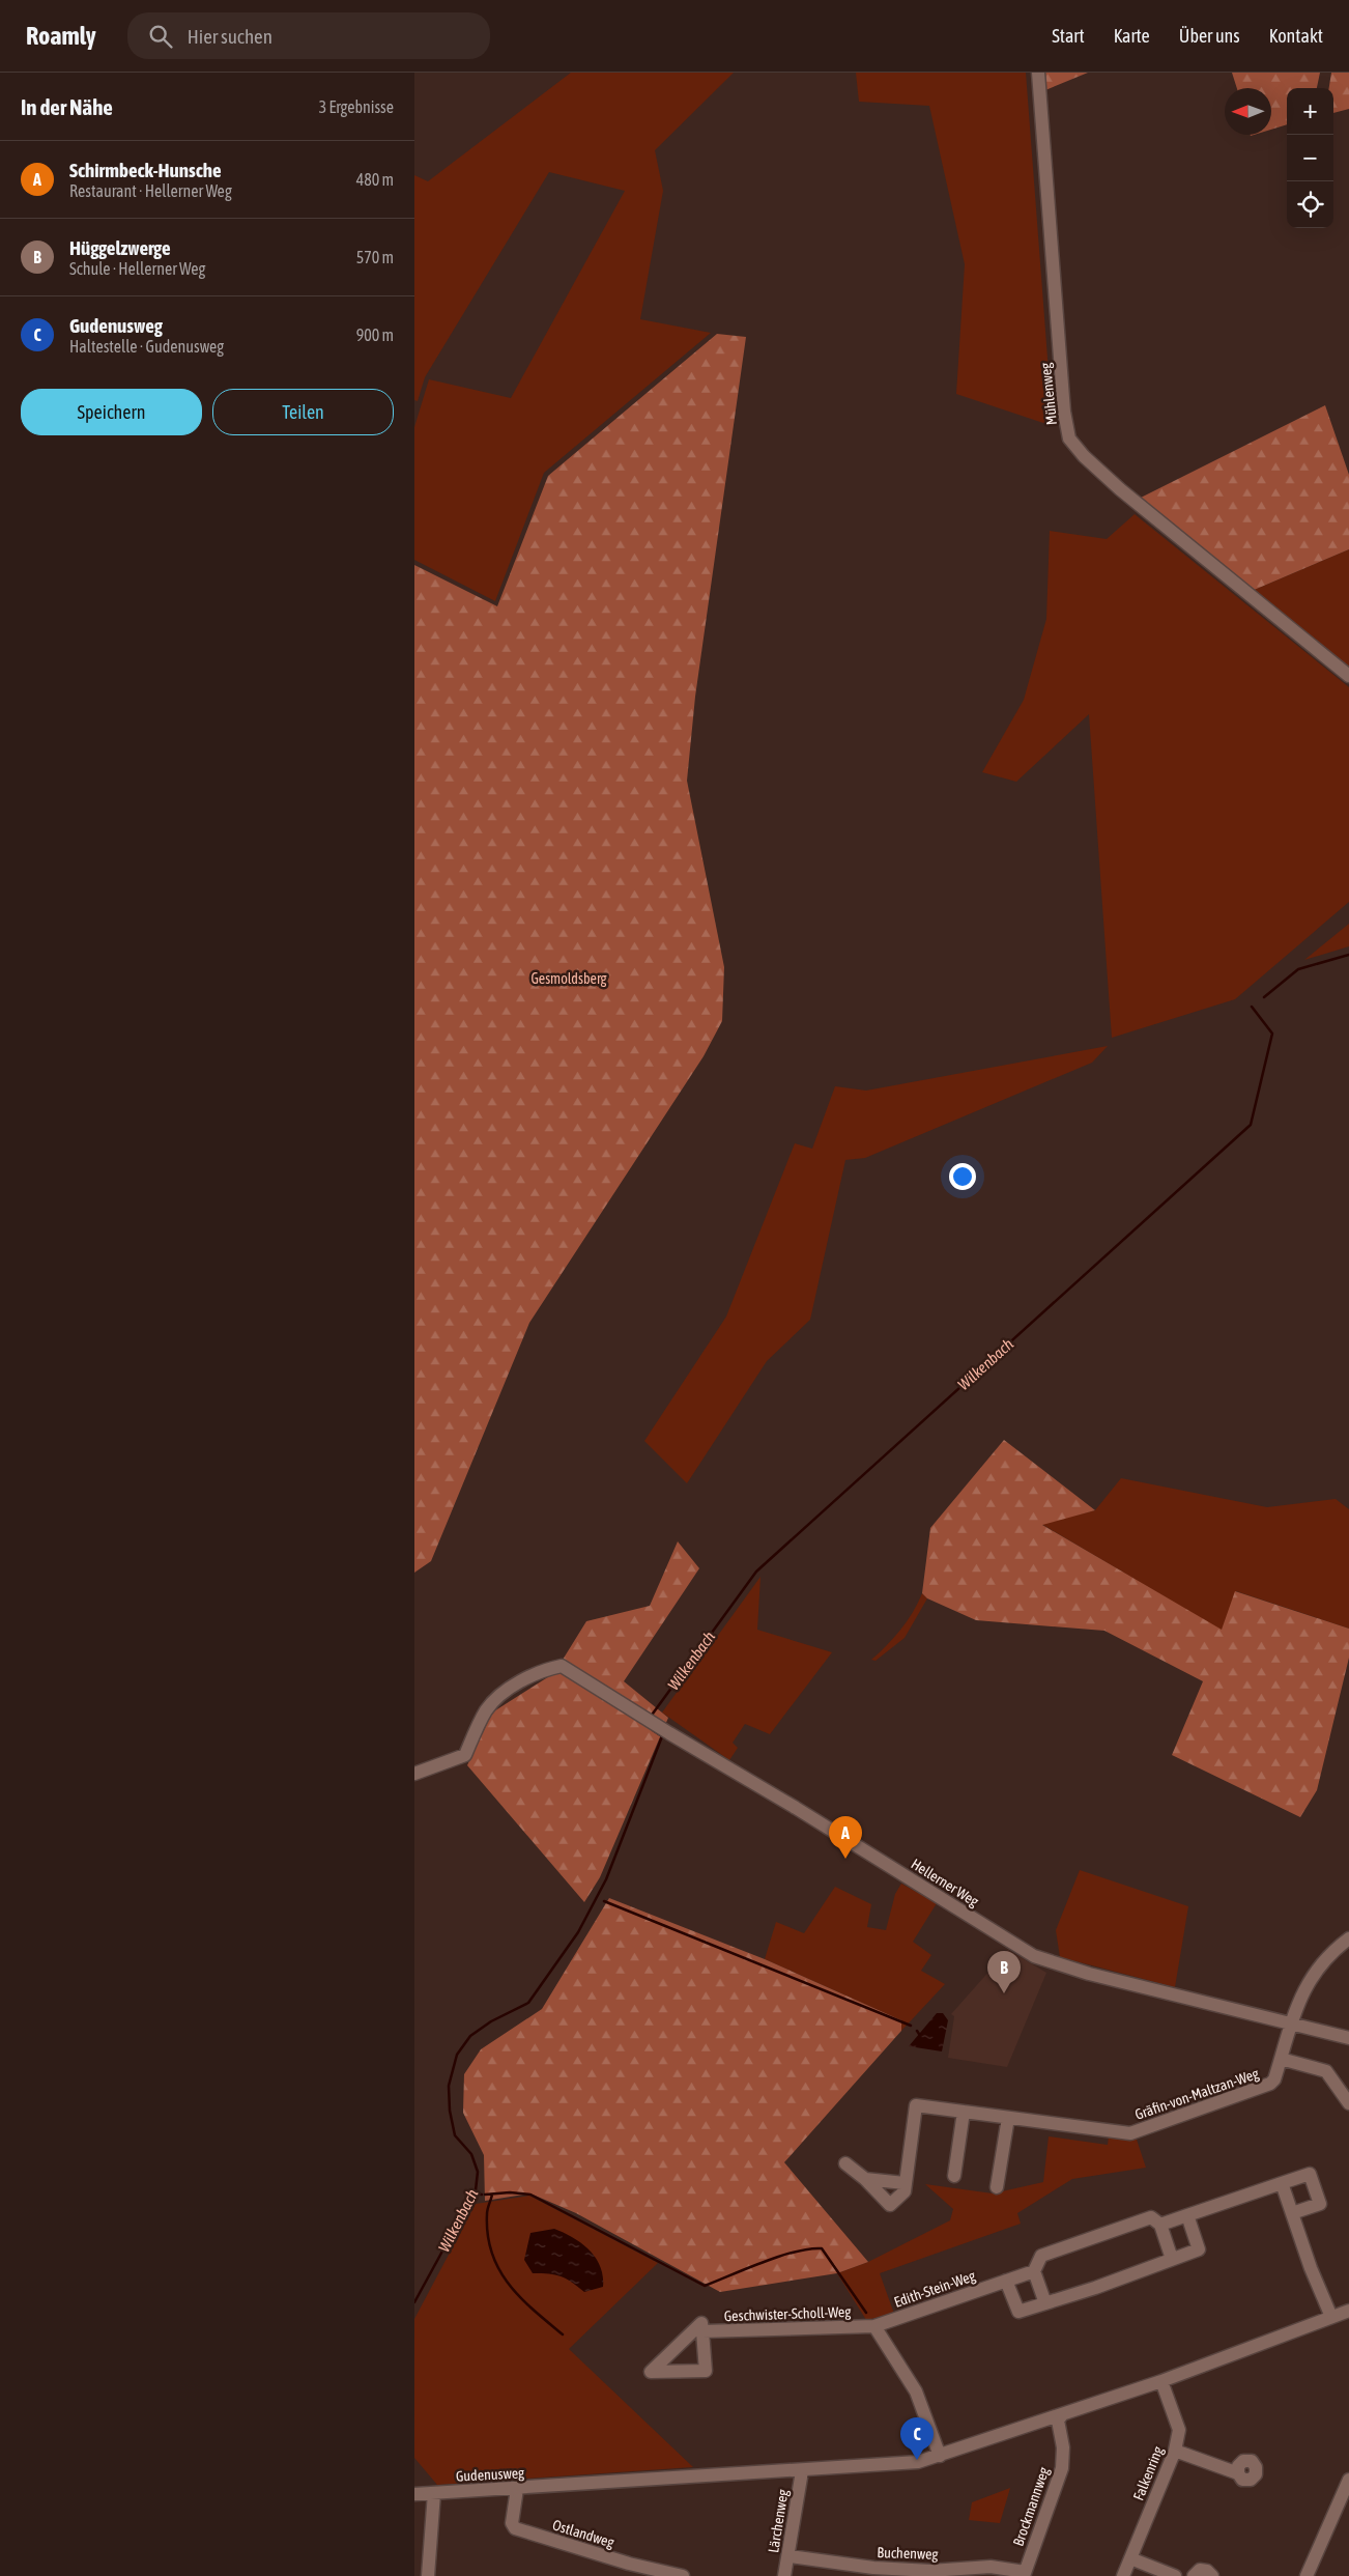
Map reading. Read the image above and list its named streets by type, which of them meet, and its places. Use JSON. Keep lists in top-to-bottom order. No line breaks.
{"streets":{"street":["Mühlenweg","Hellerner Weg","Gräfin-von-Maltzan-Weg","Edith-Stein-Weg","Geschwister-Scholl-Weg","Falkenring","Gudenusweg","Brockmannweg","Lärchenweg","Ostlandweg","Buchenweg"]},"crossings":[["Hellerner Weg","Gräfin-von-Maltzan-Weg"],["Edith-Stein-Weg","Geschwister-Scholl-Weg"],["Falkenring","Gudenusweg"],["Gudenusweg","Brockmannweg"],["Gudenusweg","Lärchenweg"],["Gudenusweg","Ostlandweg"],["Brockmannweg","Buchenweg"],["Lärchenweg","Buchenweg"]],"water":["Wilkenbach"],"parks":["Gesmoldsberg"],"north":"left","page":{"header":"Roamly","search":"Hier suchen","nav":["Start","Karte","Über uns","Kontakt"],"heading":["In der Nähe","3 Ergebnisse"],"map_buttons":["+","−"],"list":[{"mark":"A","name":"Schirmbeck-Hunsche","note":"Restaurant · Hellerner Weg","value":"480 m"},{"mark":"B","name":"Hüggelzwerge","note":"Schule · Hellerner Weg","value":"570 m"},{"mark":"C","name":"Gudenusweg","note":"Haltestelle · Gudenusweg","value":"900 m"}],"buttons":["Speichern","Teilen"],"pins":["A","B","C"]}}
